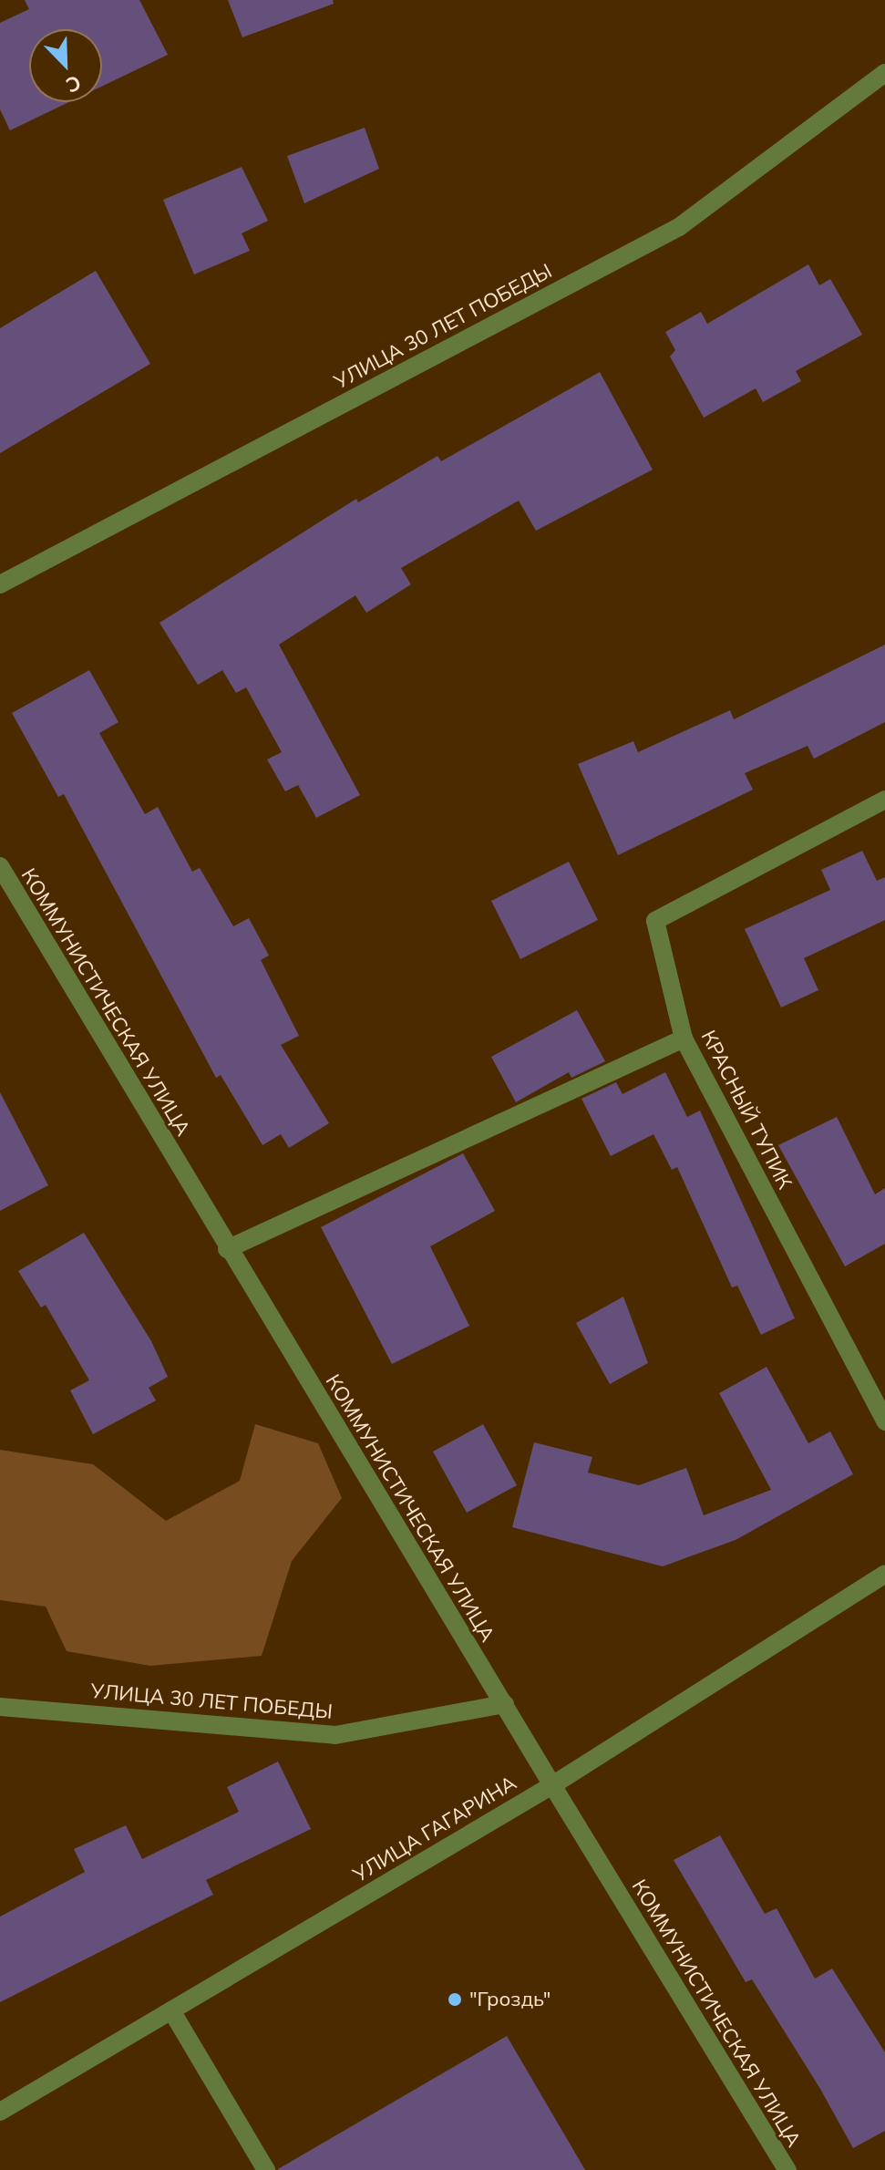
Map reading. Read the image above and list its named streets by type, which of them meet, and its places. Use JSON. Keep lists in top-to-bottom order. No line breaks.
{"streets":{"street":["УЛИЦА 30 ЛЕТ ПОБЕДЫ","КОММУНИСТИЧЕСКАЯ УЛИЦА","КРАСНЫЙ ТУПИК","УЛИЦА ГАГАРИНА"]},"crossings":[["УЛИЦА 30 ЛЕТ ПОБЕДЫ","КОММУНИСТИЧЕСКАЯ УЛИЦА"],["КОММУНИСТИЧЕСКАЯ УЛИЦА","УЛИЦА ГАГАРИНА"]],"places":["\"Гроздь\""],"north":"bottom right"}
